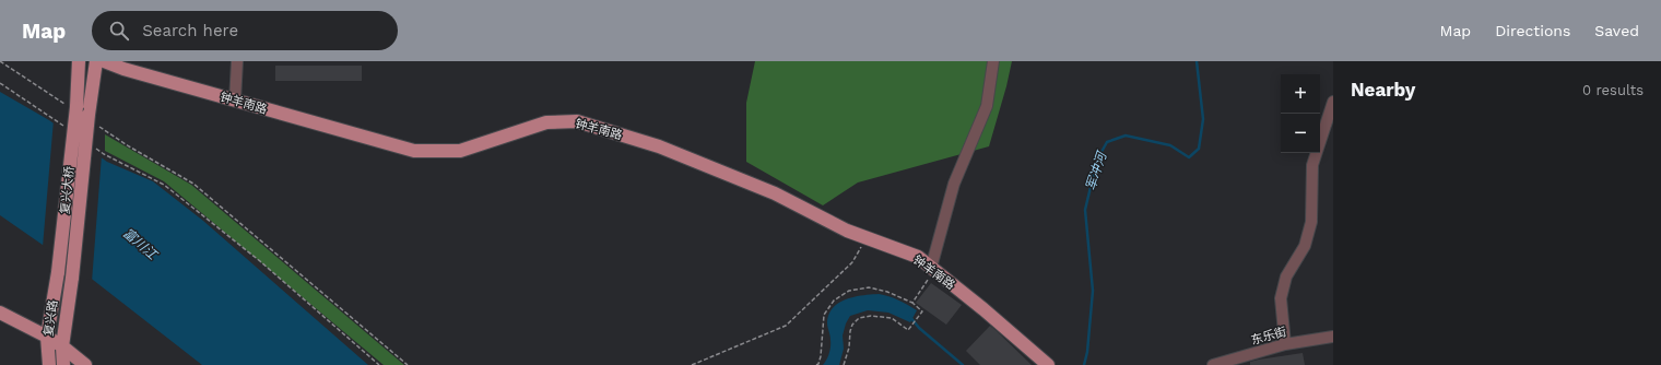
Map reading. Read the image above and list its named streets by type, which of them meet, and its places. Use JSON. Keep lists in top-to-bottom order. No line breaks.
{"streets":{"main road":["钟羊南路","复兴大桥","复兴路"],"street":["东乐街"]},"crossings":[["复兴大桥","复兴路"]],"water":["军冲河","富川江"],"page":{"header":"Map","search":"Search here","nav":["Map","Directions","Saved"],"heading":["Nearby","0 results"],"map_buttons":["+","−"]}}
